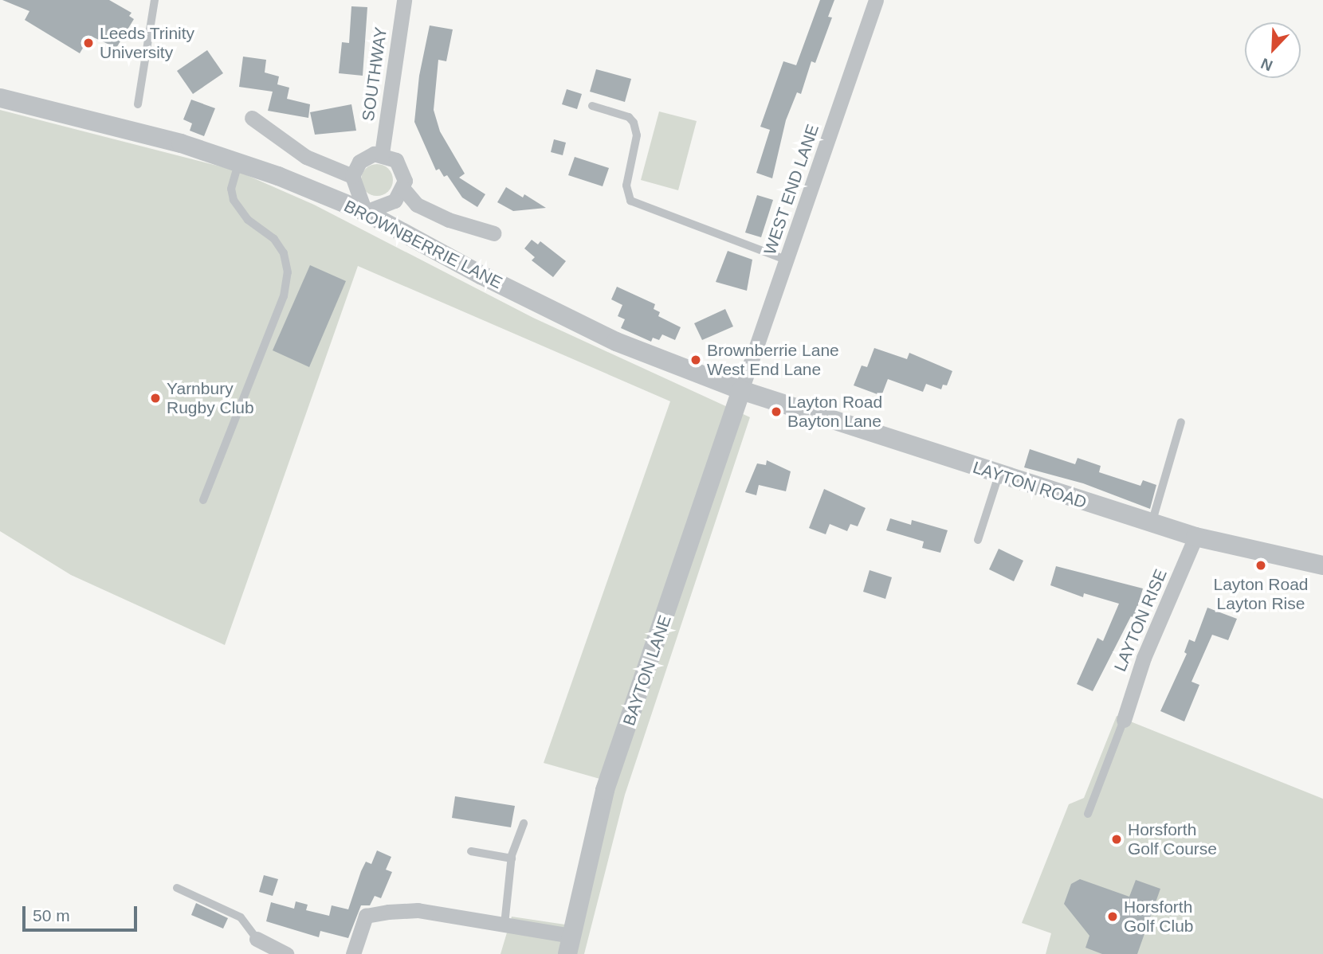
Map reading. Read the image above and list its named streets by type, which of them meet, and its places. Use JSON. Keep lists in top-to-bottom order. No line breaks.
{"streets":{"street":["SOUTHWAY","WEST END LANE","BROWNBERRIE LANE","LAYTON ROAD","LAYTON RISE","BAYTON LANE"]},"crossings":[["SOUTHWAY","BROWNBERRIE LANE"],["WEST END LANE","BROWNBERRIE LANE"],["WEST END LANE","LAYTON ROAD"],["WEST END LANE","BAYTON LANE"],["BROWNBERRIE LANE","LAYTON ROAD"],["BROWNBERRIE LANE","BAYTON LANE"],["LAYTON ROAD","LAYTON RISE"],["LAYTON ROAD","BAYTON LANE"]],"places":["Leeds Trinity University","Brownberrie Lane West End Lane","Yarnbury Rugby Club","Layton Road Bayton Lane","Layton Road Layton Rise","Horsforth Golf Course","Horsforth Golf Club"],"scale_bar":"50 m","north":"bottom left"}
